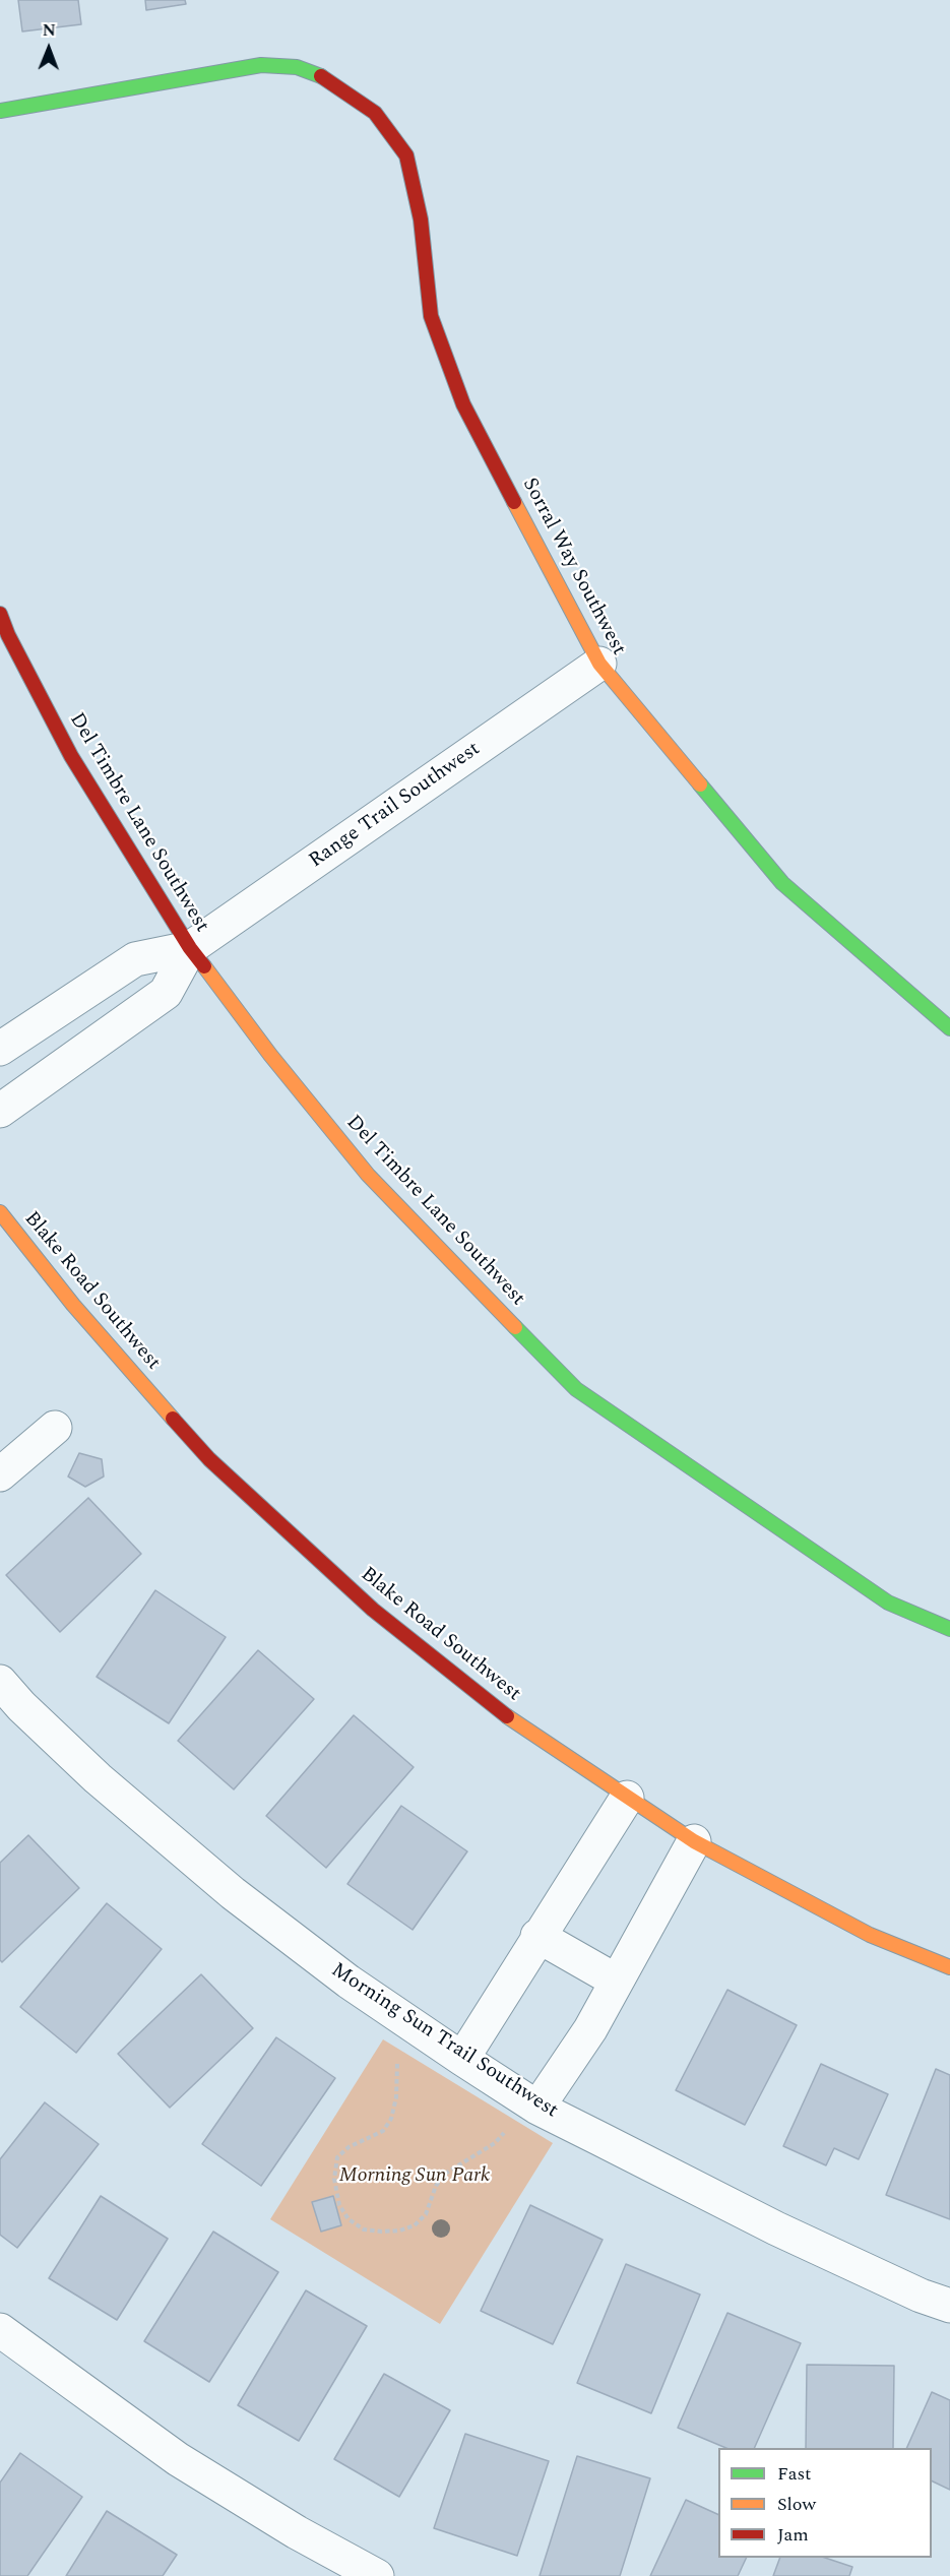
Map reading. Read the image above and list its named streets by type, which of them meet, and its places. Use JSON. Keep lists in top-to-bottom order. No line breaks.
{"streets":{"street":["Sorral Way Southwest","Range Trail Southwest","Del Timbre Lane Southwest","Blake Road Southwest","Morning Sun Trail Southwest"]},"crossings":[["Sorral Way Southwest","Range Trail Southwest"],["Range Trail Southwest","Del Timbre Lane Southwest"]],"parks":["Morning Sun Park"],"legend":["Fast","Slow","Jam"],"north":"top"}
